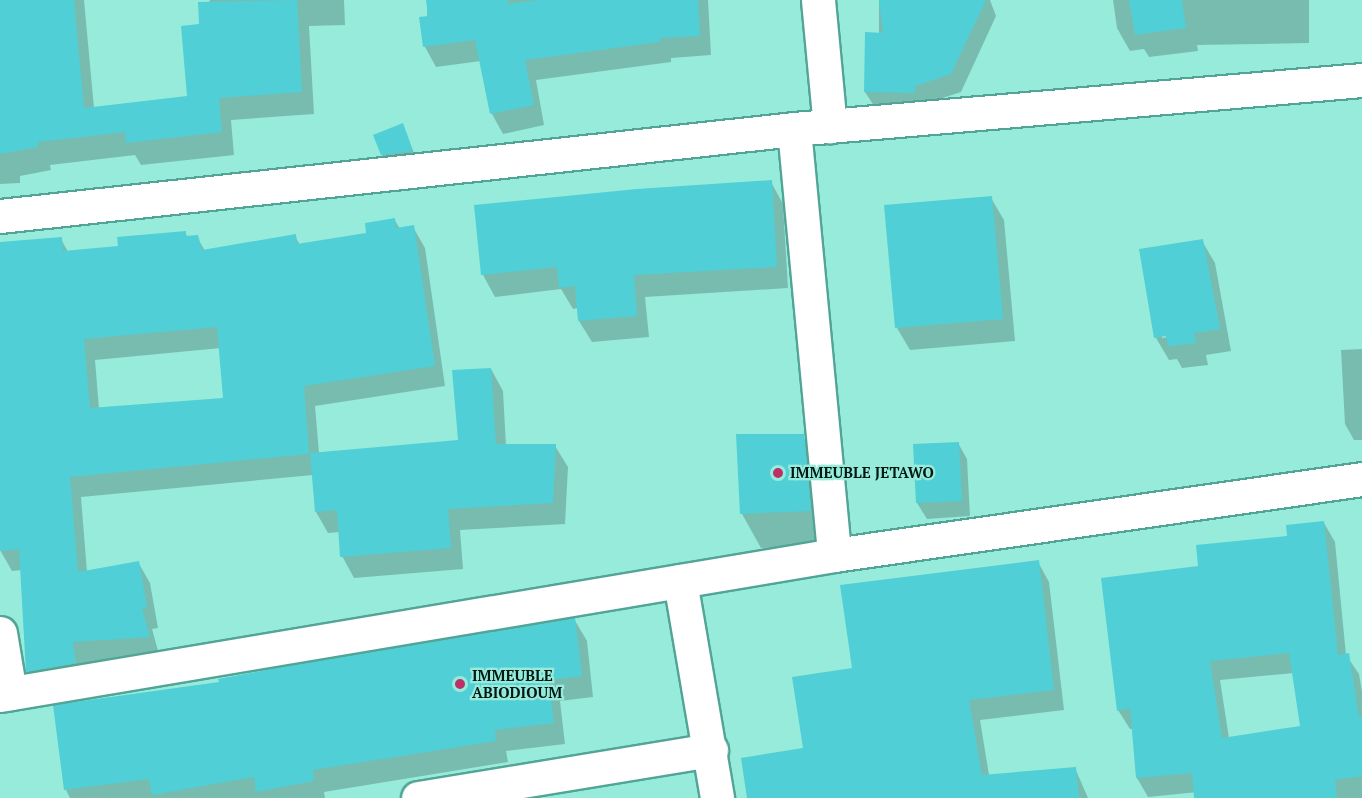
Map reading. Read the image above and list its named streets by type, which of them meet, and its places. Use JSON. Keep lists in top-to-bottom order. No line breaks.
{"places":["IMMEUBLE JETAWO","IMMEUBLE ABIODIOUM"]}
